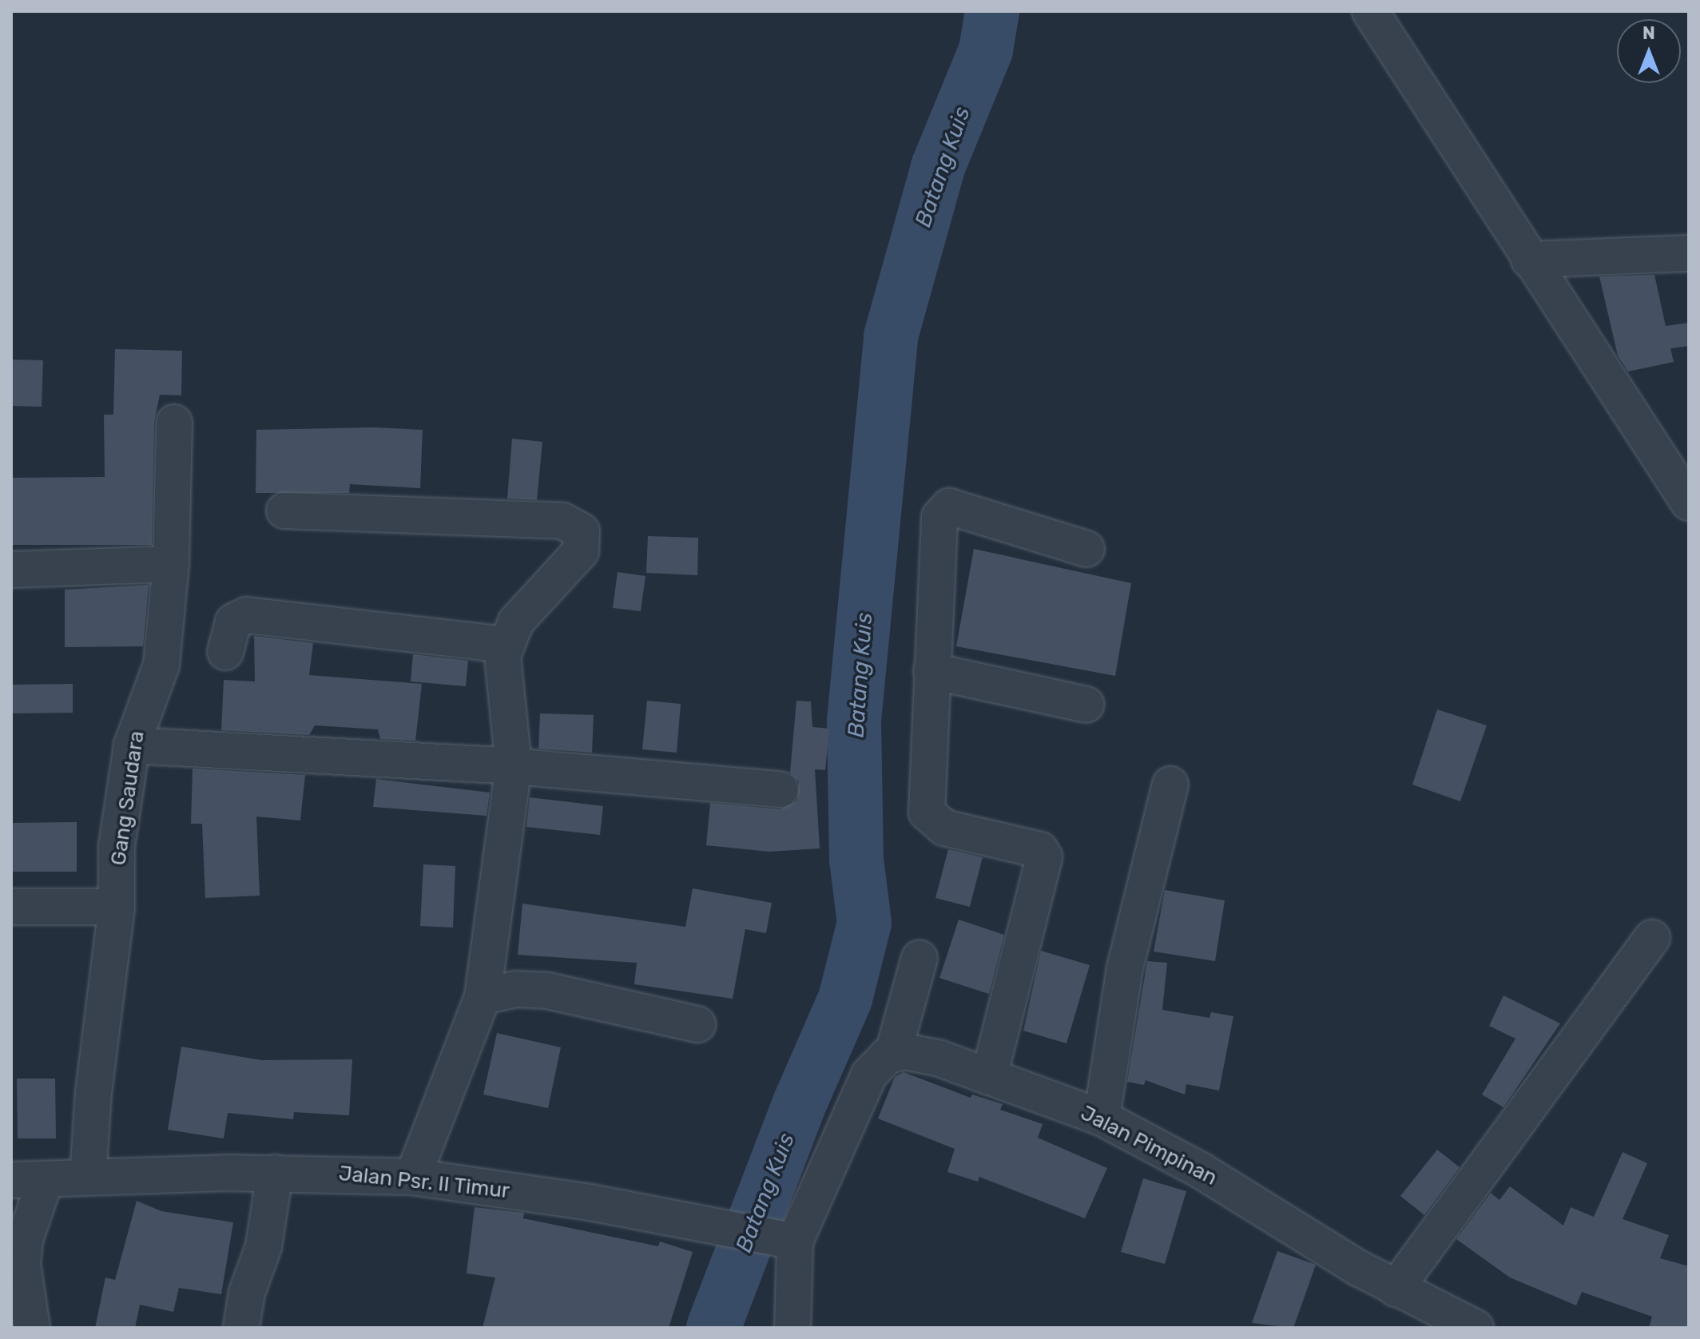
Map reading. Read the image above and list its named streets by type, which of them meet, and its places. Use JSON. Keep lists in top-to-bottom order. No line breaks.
{"streets":{"street":["Gang Saudara","Jalan Pimpinan","Jalan Psr. II Timur"]},"crossings":[["Gang Saudara","Jalan Psr. II Timur"]],"water":["Batang Kuis"],"north":"top"}
